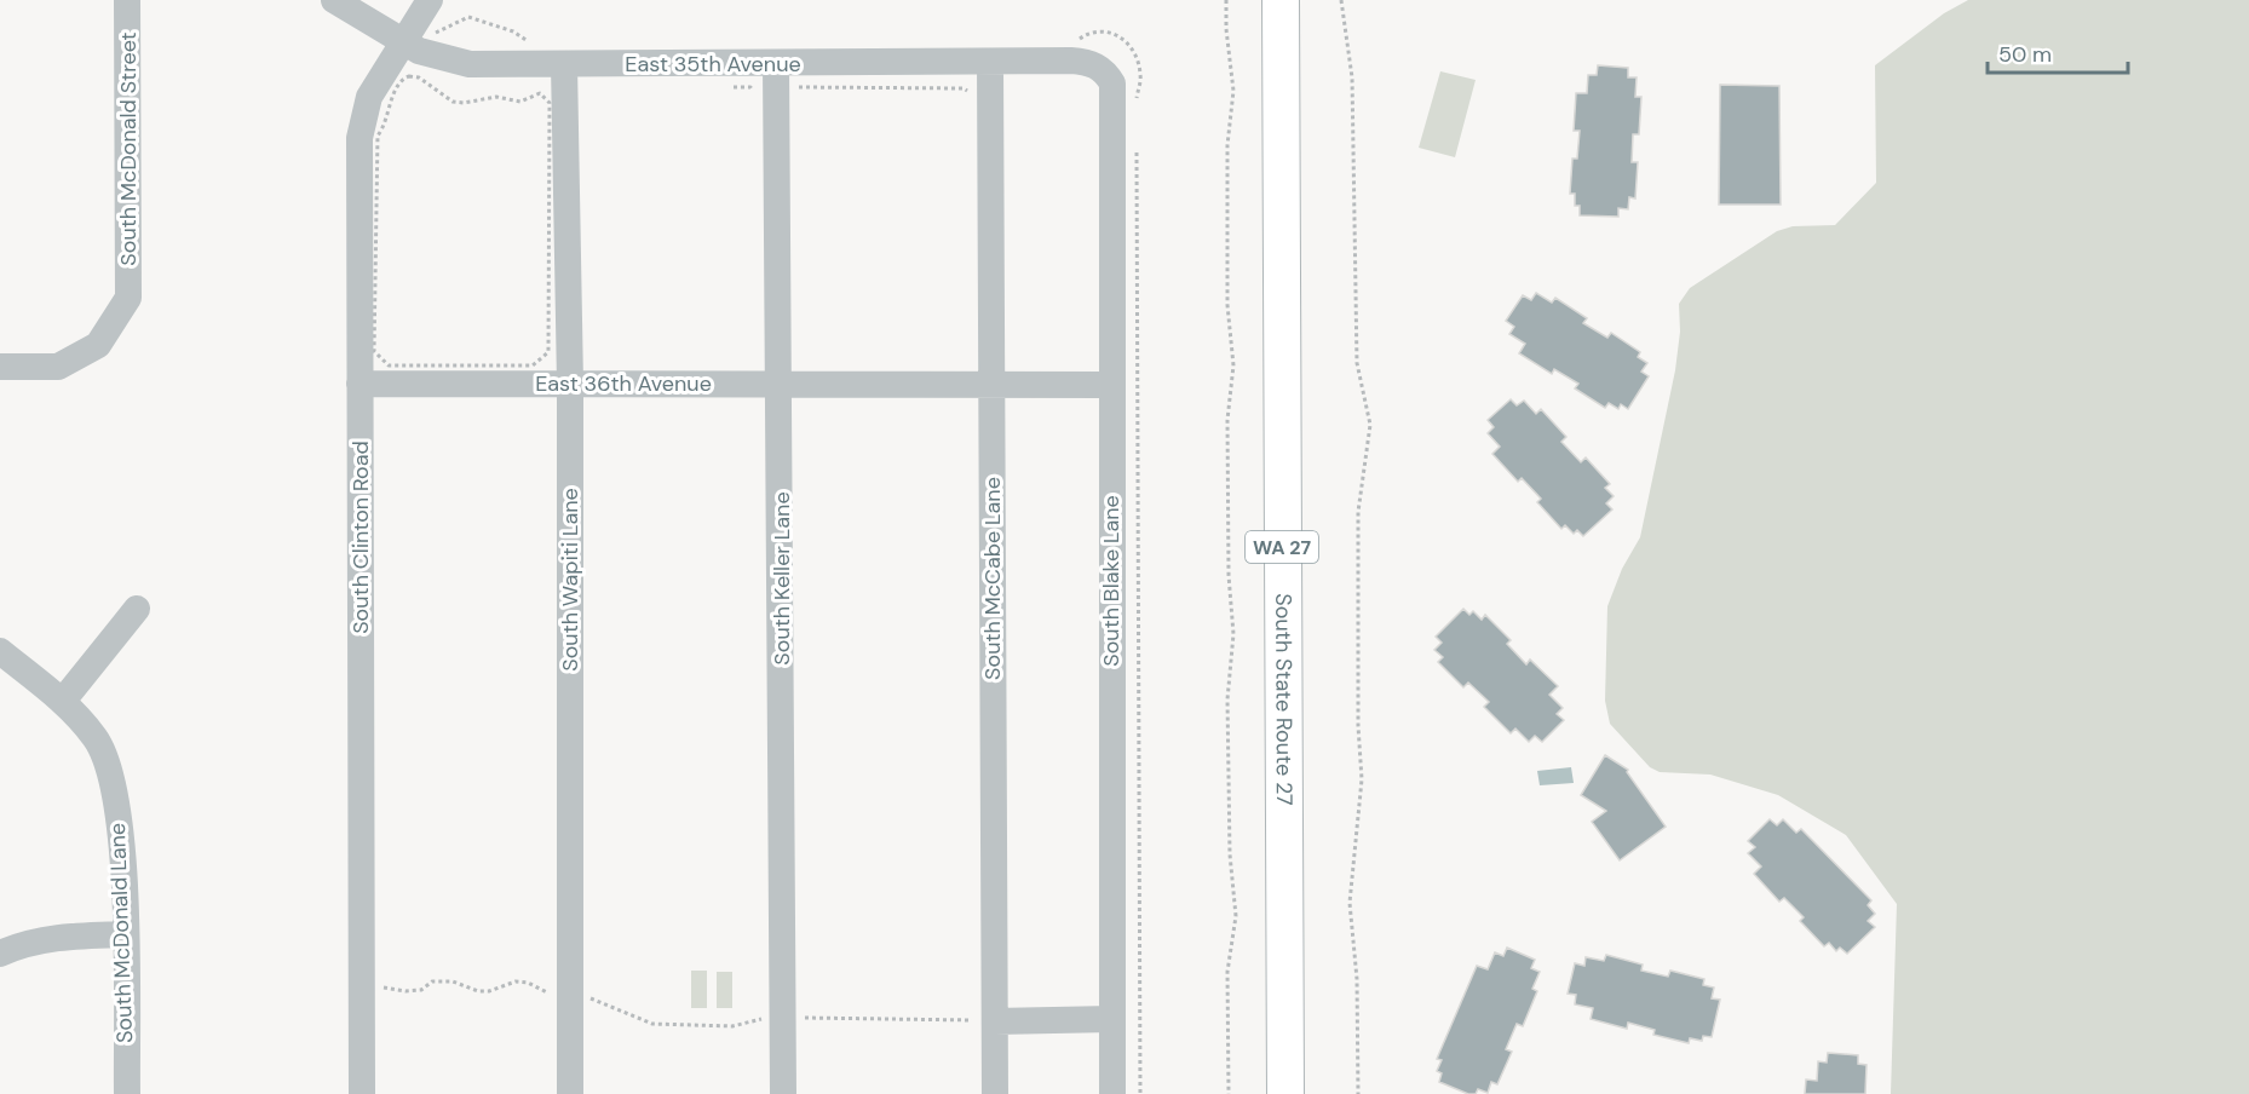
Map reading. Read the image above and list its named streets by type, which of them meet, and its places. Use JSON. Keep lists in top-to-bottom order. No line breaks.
{"streets":{"main road":["WA 27","South State Route 27"],"street":["East 35th Avenue","South McDonald Street","East 36th Avenue","South Clinton Road","South Keller Lane","South McCabe Lane","South Wapiti Lane","South Blake Lane","South McDonald Lane"]},"crossings":[["East 35th Avenue","South Clinton Road"],["East 35th Avenue","South Keller Lane"],["East 35th Avenue","South McCabe Lane"],["East 35th Avenue","South Wapiti Lane"],["East 35th Avenue","South Blake Lane"],["East 36th Avenue","South Clinton Road"],["East 36th Avenue","South Keller Lane"],["East 36th Avenue","South McCabe Lane"],["East 36th Avenue","South Wapiti Lane"],["East 36th Avenue","South Blake Lane"]],"scale_bar":"50 m"}
